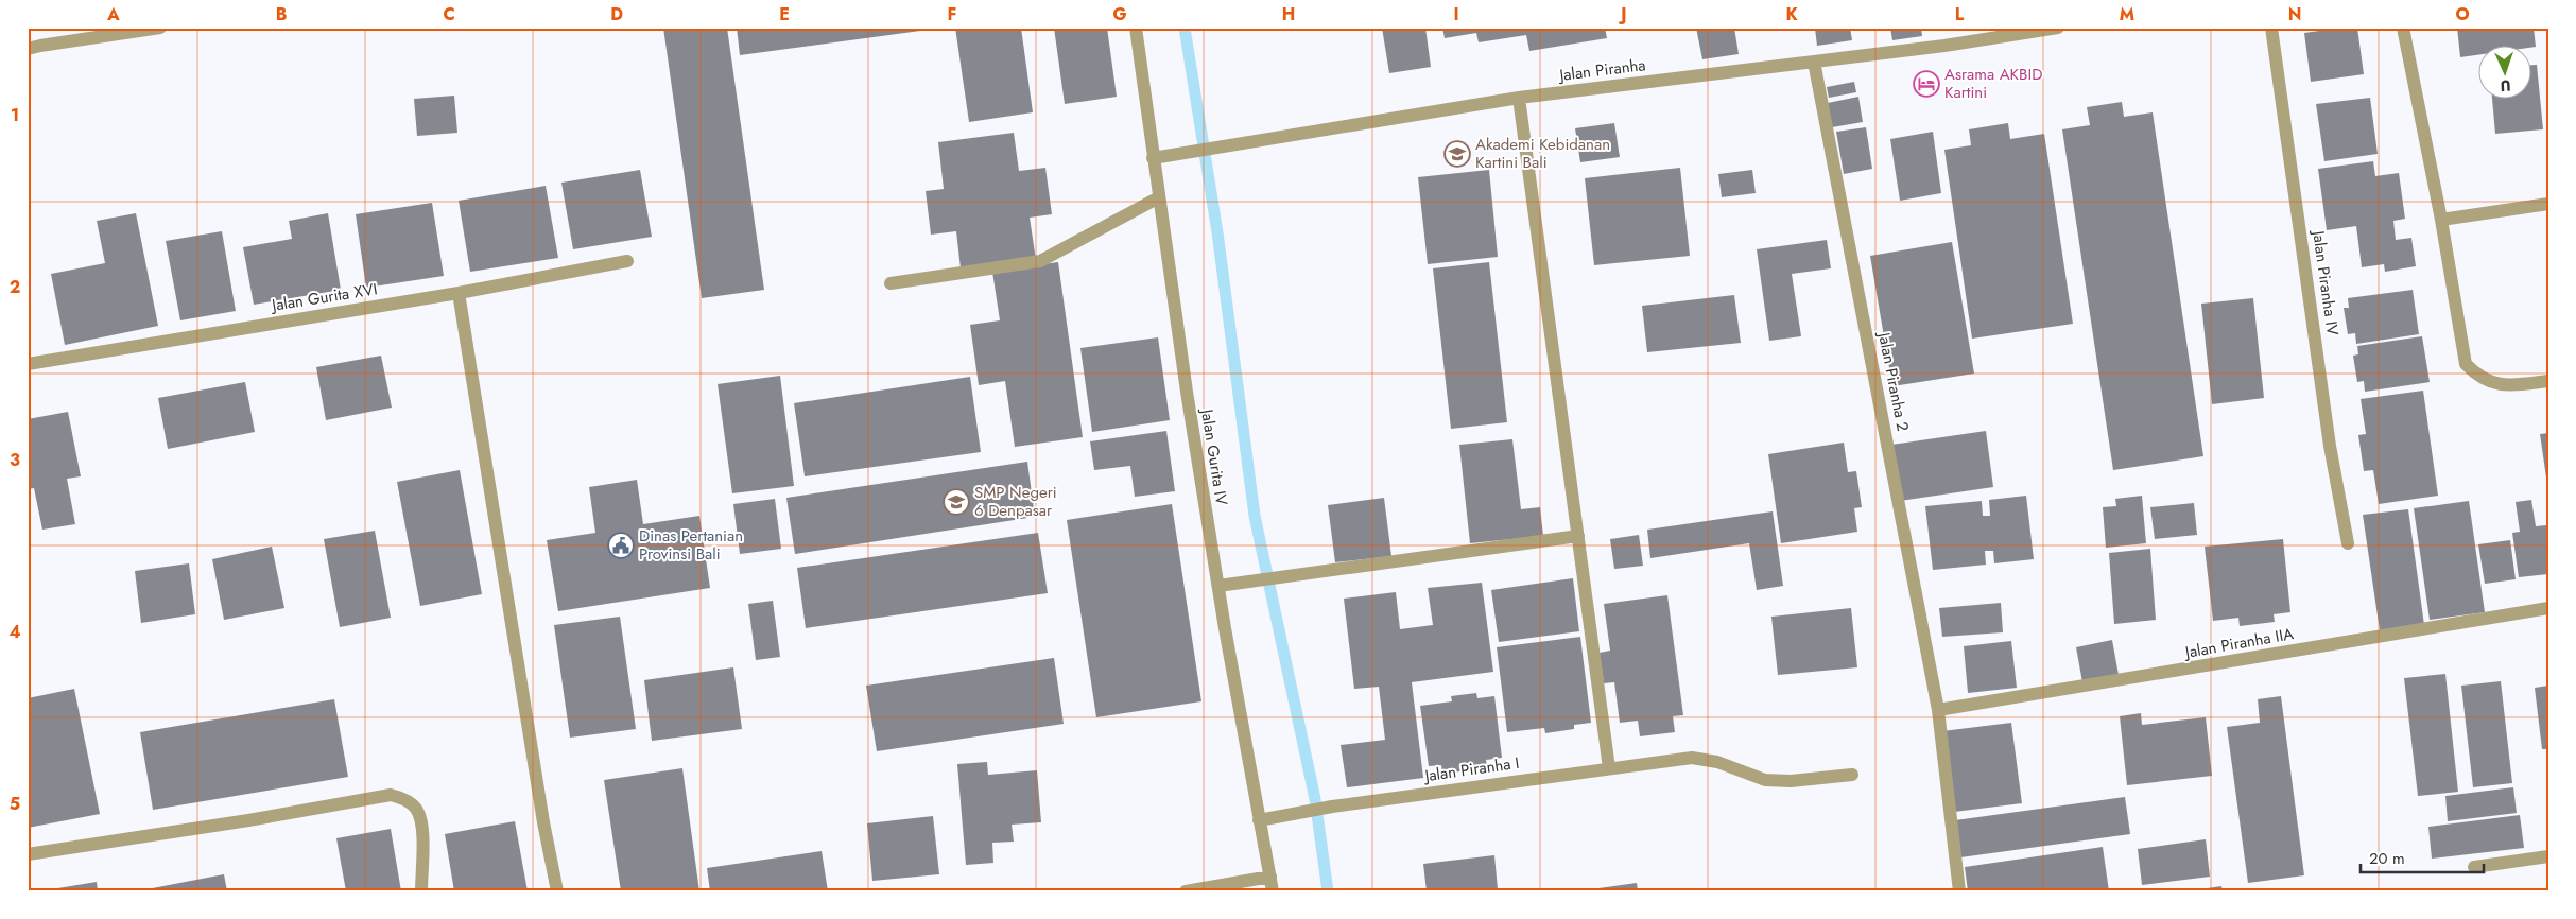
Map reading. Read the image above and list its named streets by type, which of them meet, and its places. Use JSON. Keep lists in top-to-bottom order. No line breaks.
{"streets":{"street":["Jalan Piranha","Jalan Piranha IV","Jalan Gurita XVI","Jalan Piranha 2","Jalan Gurita IV","Jalan Piranha IIA","Jalan Piranha I"]},"crossings":[["Jalan Piranha","Jalan Piranha 2"],["Jalan Piranha","Jalan Gurita IV"],["Jalan Piranha 2","Jalan Piranha IIA"],["Jalan Gurita IV","Jalan Piranha I"]],"places":{"hotel":["Asrama AKBID Kartini"],"school or university":["Akademi Kebidanan Kartini Bali","SMP Negeri 6 Denpasar"],"public building":["Dinas Pertanian Provinsi Bali"]},"scale_bar":"20 m","north":"bottom","grid":{"columns":["A","B","C","D","E","F","G","H","I","J","K","L","M","N","O"],"rows":["1","2","3","4","5"]}}
